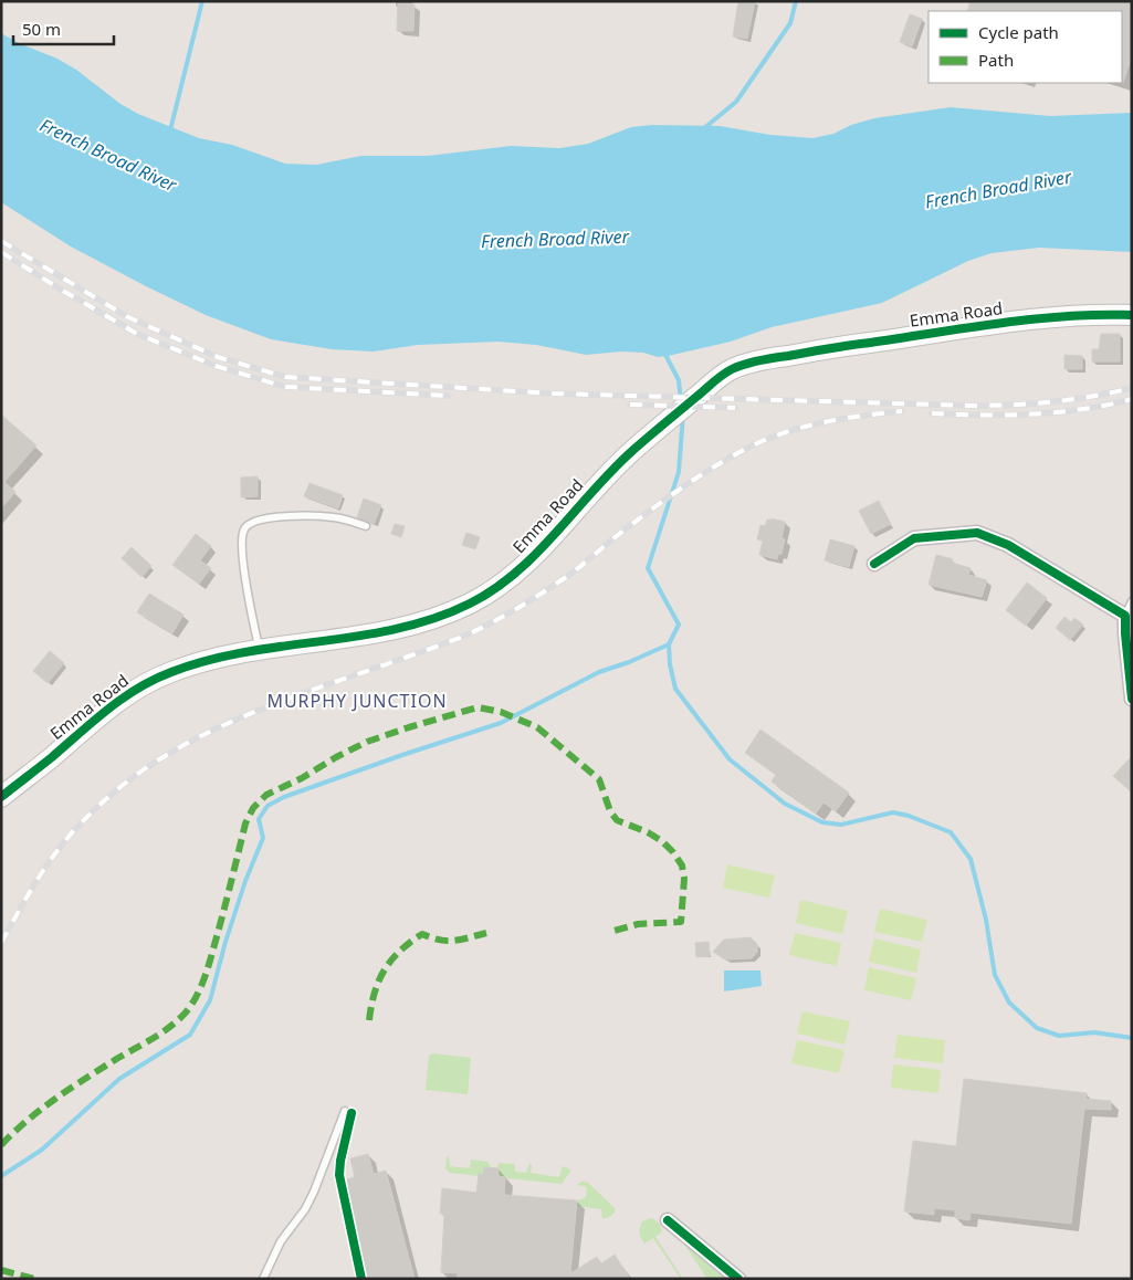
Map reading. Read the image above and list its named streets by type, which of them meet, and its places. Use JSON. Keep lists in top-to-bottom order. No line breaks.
{"streets":{"street":["Emma Road"]},"districts":["MURPHY JUNCTION"],"water":["French Broad River"],"legend":["Cycle path","Path"],"scale_bar":"50 m"}
